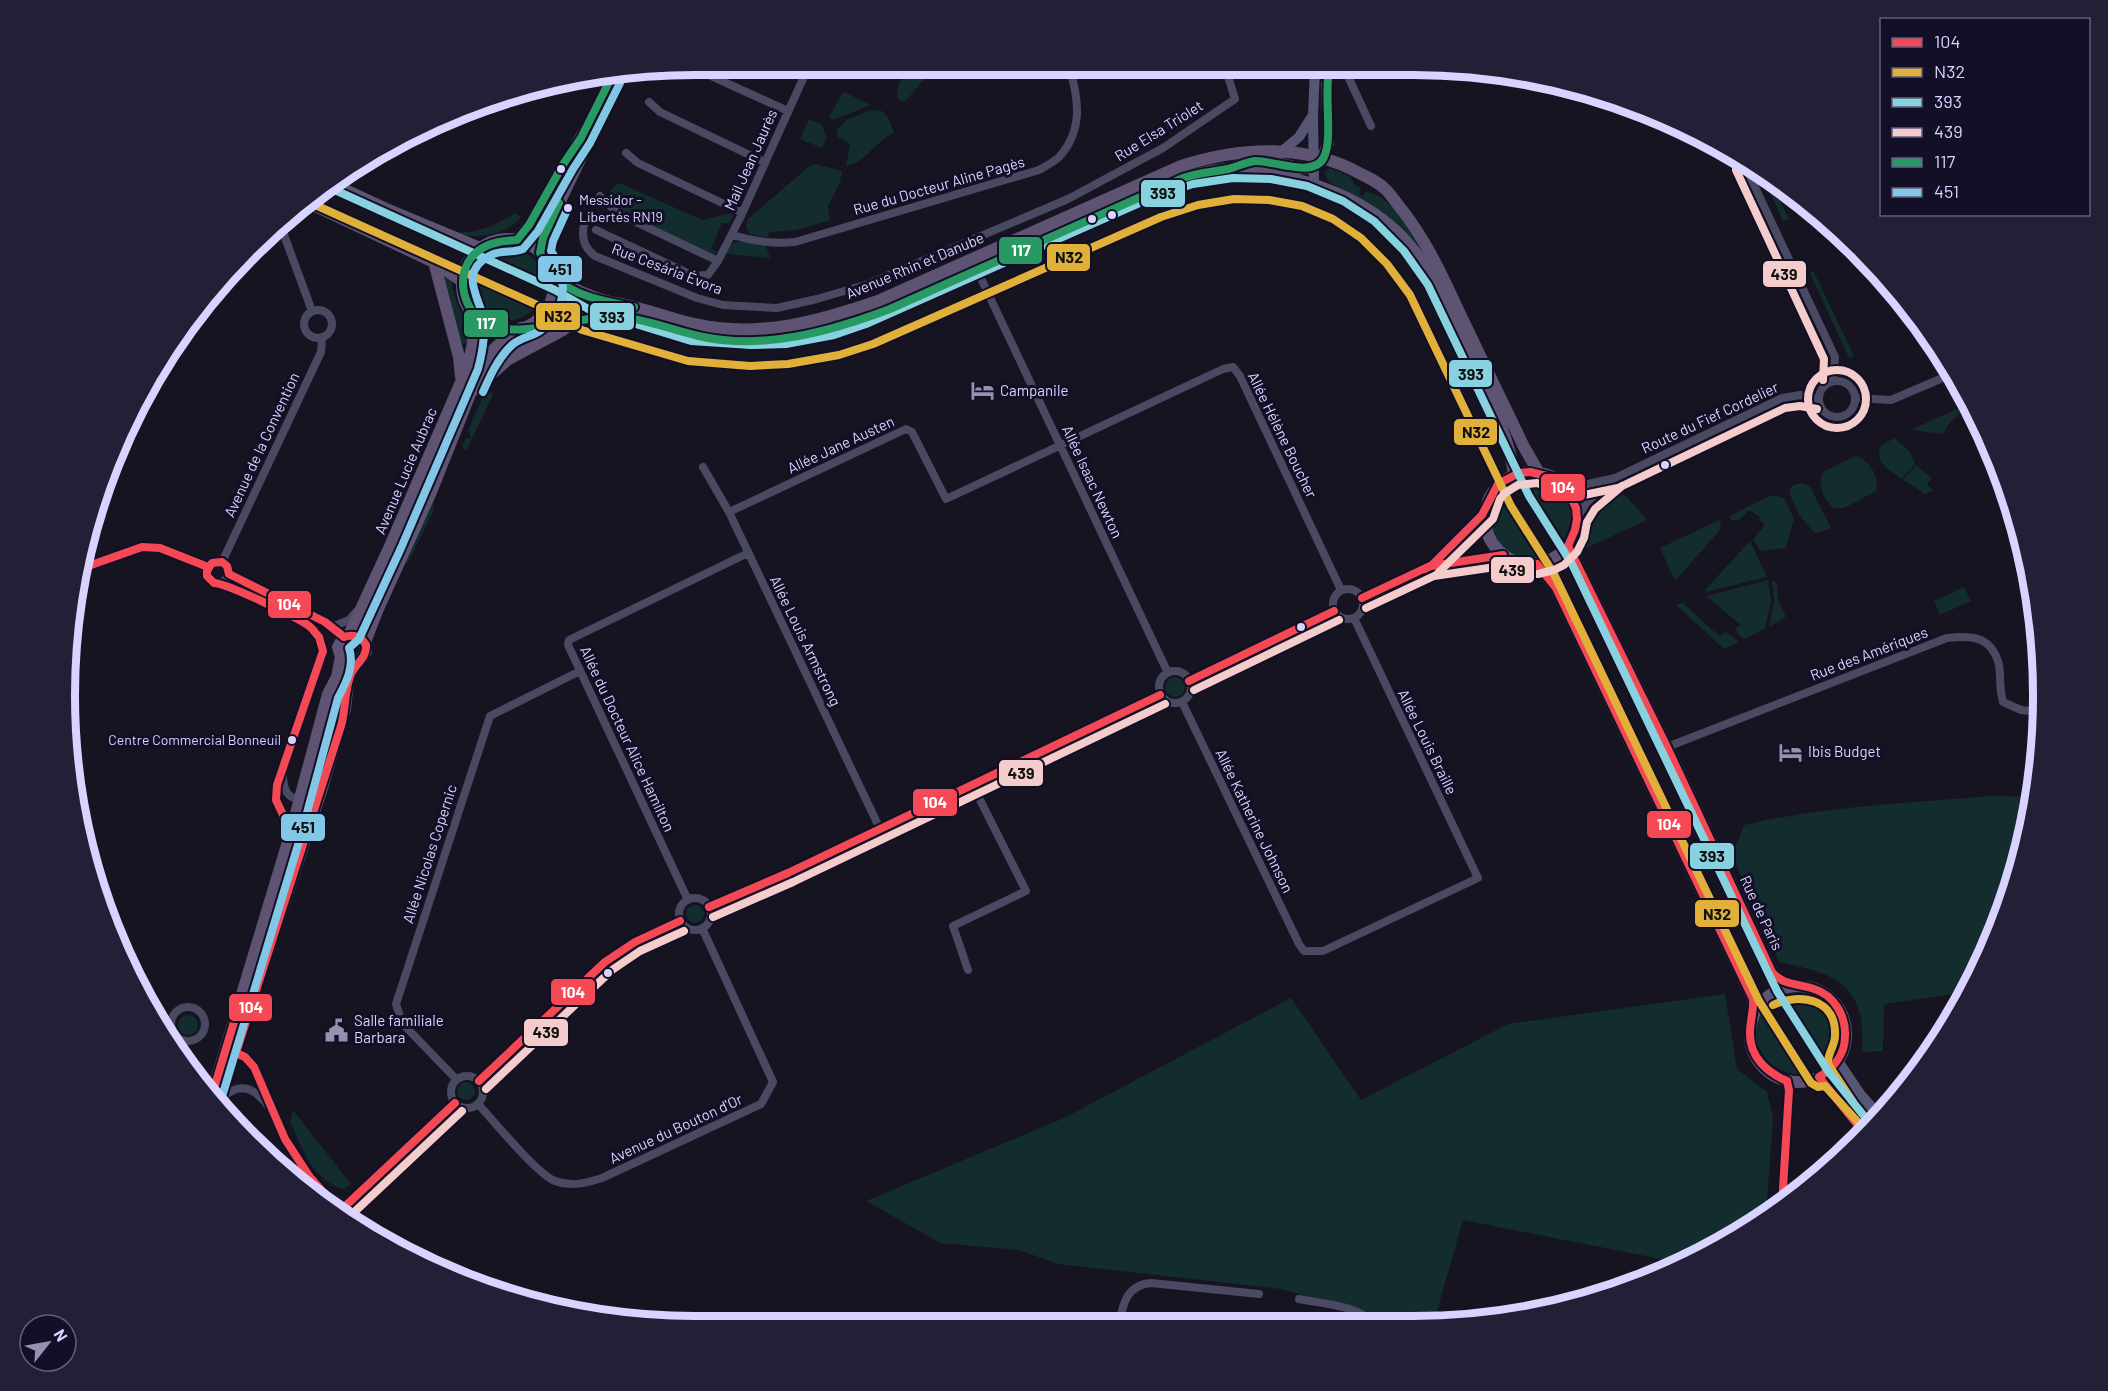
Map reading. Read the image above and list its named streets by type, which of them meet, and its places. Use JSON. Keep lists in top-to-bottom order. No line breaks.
{"streets":{"main road":["Avenue Rhin et Danube","Avenue Lucie Aubrac","Rue de Paris"],"street":["Rue Elsa Triolet","Mail Jean Jaurès","Rue du Docteur Aline Pagès","Rue Cesária Évora","Route du Fief Cordelier","Allée Hélène Boucher","Avenue de la Convention","Allée Jane Austen","Allée Isaac Newton","Allée Louis Armstrong","Rue des Amériques","Allée du Docteur Alice Hamilton","Allée Louis Braille","Allée Katherine Johnson","Allée Nicolas Copernic","Avenue du Bouton d'Or"]},"crossings":[["Rue Elsa Triolet","Rue Cesária Évora"],["Mail Jean Jaurès","Rue du Docteur Aline Pagès"],["Avenue Rhin et Danube","Avenue Lucie Aubrac"],["Avenue Rhin et Danube","Allée Isaac Newton"],["Route du Fief Cordelier","Rue de Paris"],["Allée Hélène Boucher","Allée Jane Austen"],["Allée Hélène Boucher","Allée Isaac Newton"],["Allée Hélène Boucher","Allée Louis Braille"],["Allée Jane Austen","Allée Isaac Newton"],["Allée Jane Austen","Allée Louis Armstrong"],["Allée Isaac Newton","Allée Katherine Johnson"],["Allée Louis Armstrong","Allée du Docteur Alice Hamilton"],["Rue des Amériques","Rue de Paris"],["Allée du Docteur Alice Hamilton","Allée Nicolas Copernic"],["Allée du Docteur Alice Hamilton","Avenue du Bouton d'Or"],["Allée Louis Braille","Allée Katherine Johnson"],["Allée Nicolas Copernic","Avenue du Bouton d'Or"]],"places":{"other":["Messidor - Libertés RN19","Centre Commercial Bonneuil"],"hotel":["Campanile","Ibis Budget"],"public building":["Salle familiale Barbara"]},"lines":["transit line 117","transit line 451","transit line 439","transit line 393","transit line N32","transit line 104"],"legend":["104","N32","393","439","117","451"],"north":"top right"}
